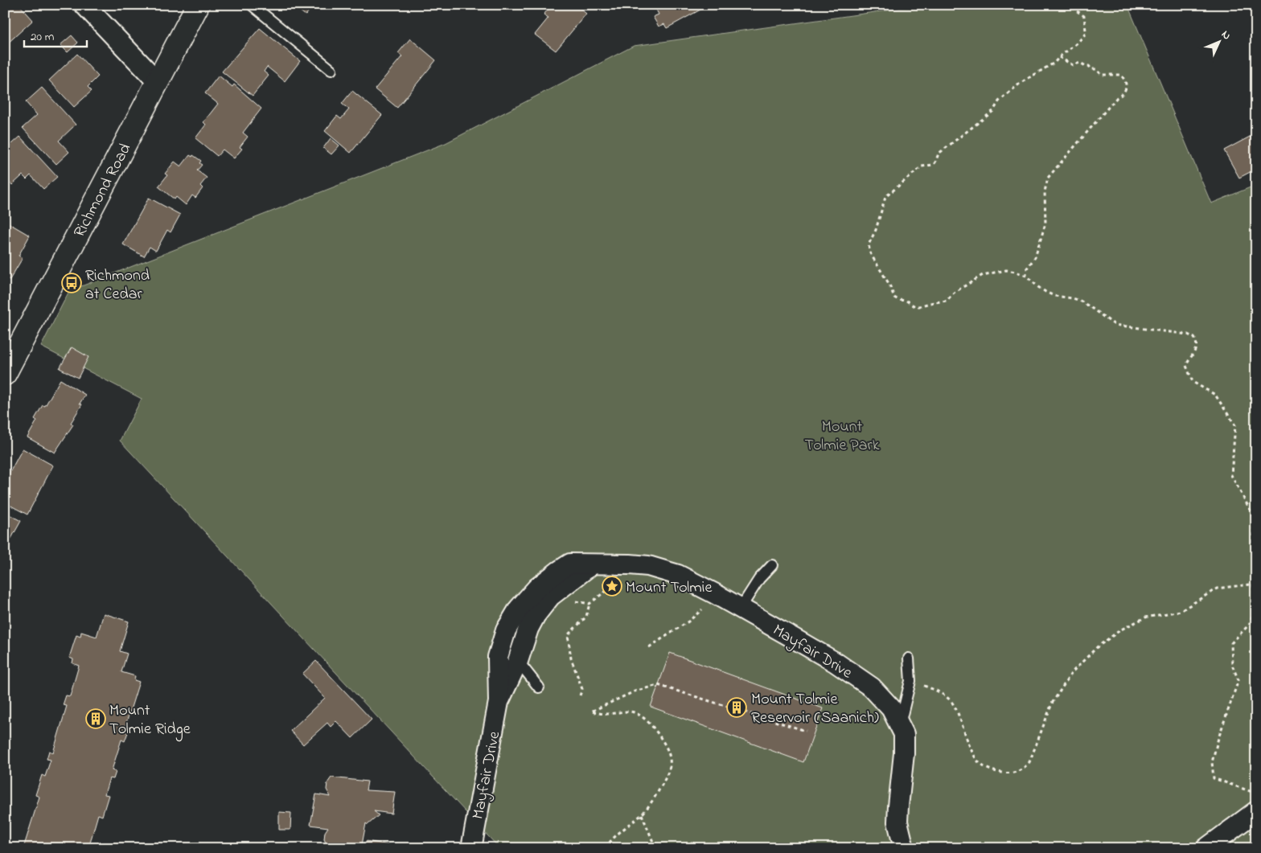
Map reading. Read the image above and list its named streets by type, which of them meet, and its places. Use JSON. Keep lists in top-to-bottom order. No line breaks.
{"streets":{"main road":["Richmond Road"],"street":["Mayfair Drive"]},"parks":["Mount Tolmie Park"],"places":{"bus stop":["Richmond at Cedar"],"place":["Mount Tolmie"],"building":["Mount Tolmie Reservoir (Saanich)","Mount Tolmie Ridge"]},"scale_bar":"20 m","north":"top right"}
